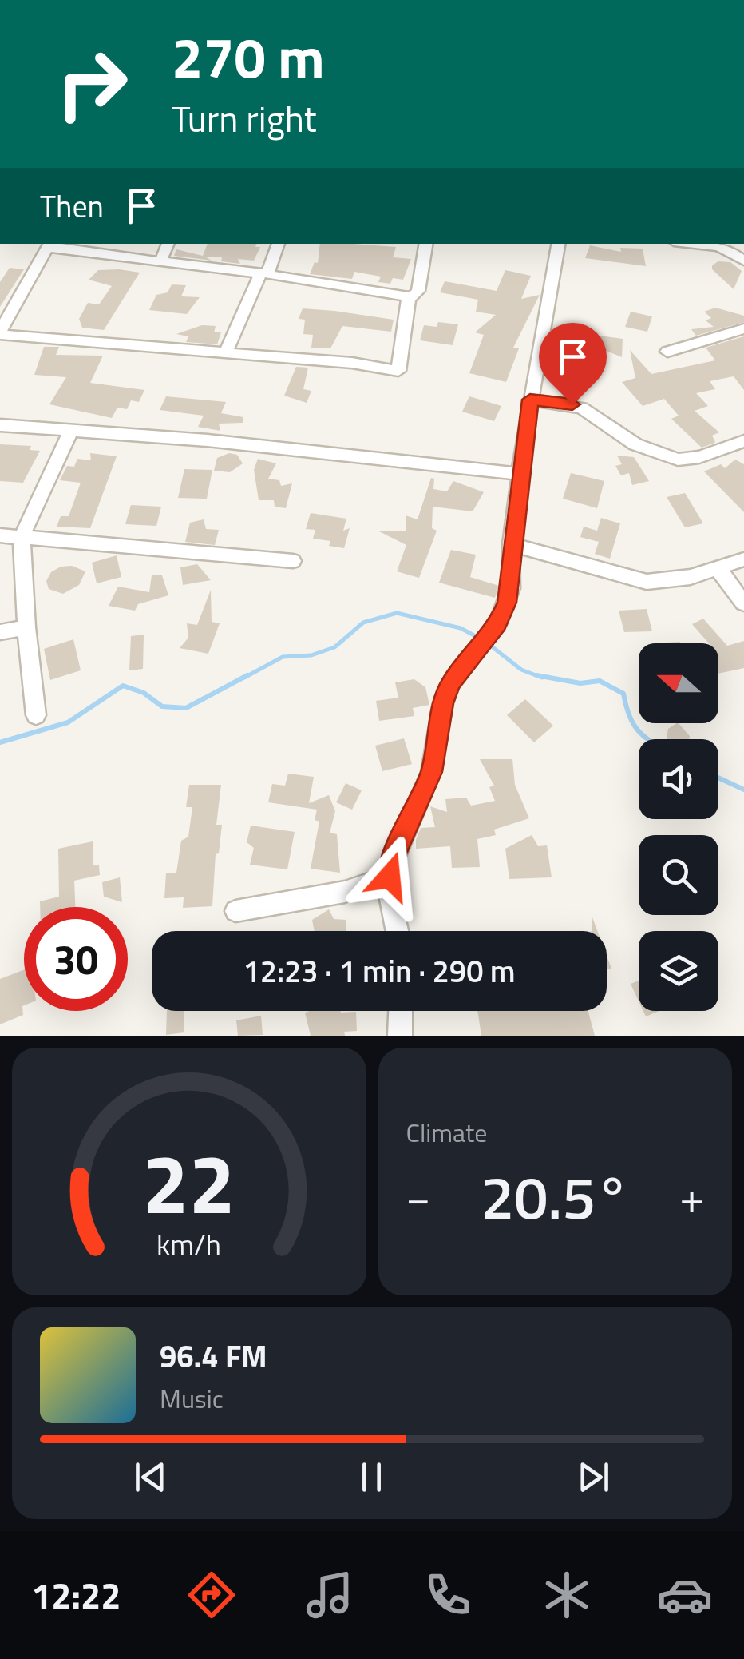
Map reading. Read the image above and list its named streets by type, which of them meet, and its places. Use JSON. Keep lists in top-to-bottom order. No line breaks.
{"north":"left","page":{"turn":["270 m","Turn right"],"then":"Then","limit":"30","trip":"12:23 · 1 min · 290 m","tile":"Climate","heat":["−","20.5°","+"],"song":["96.4 FM","Music"],"tabs":"12:22","gauge":["22","km/h"]}}
